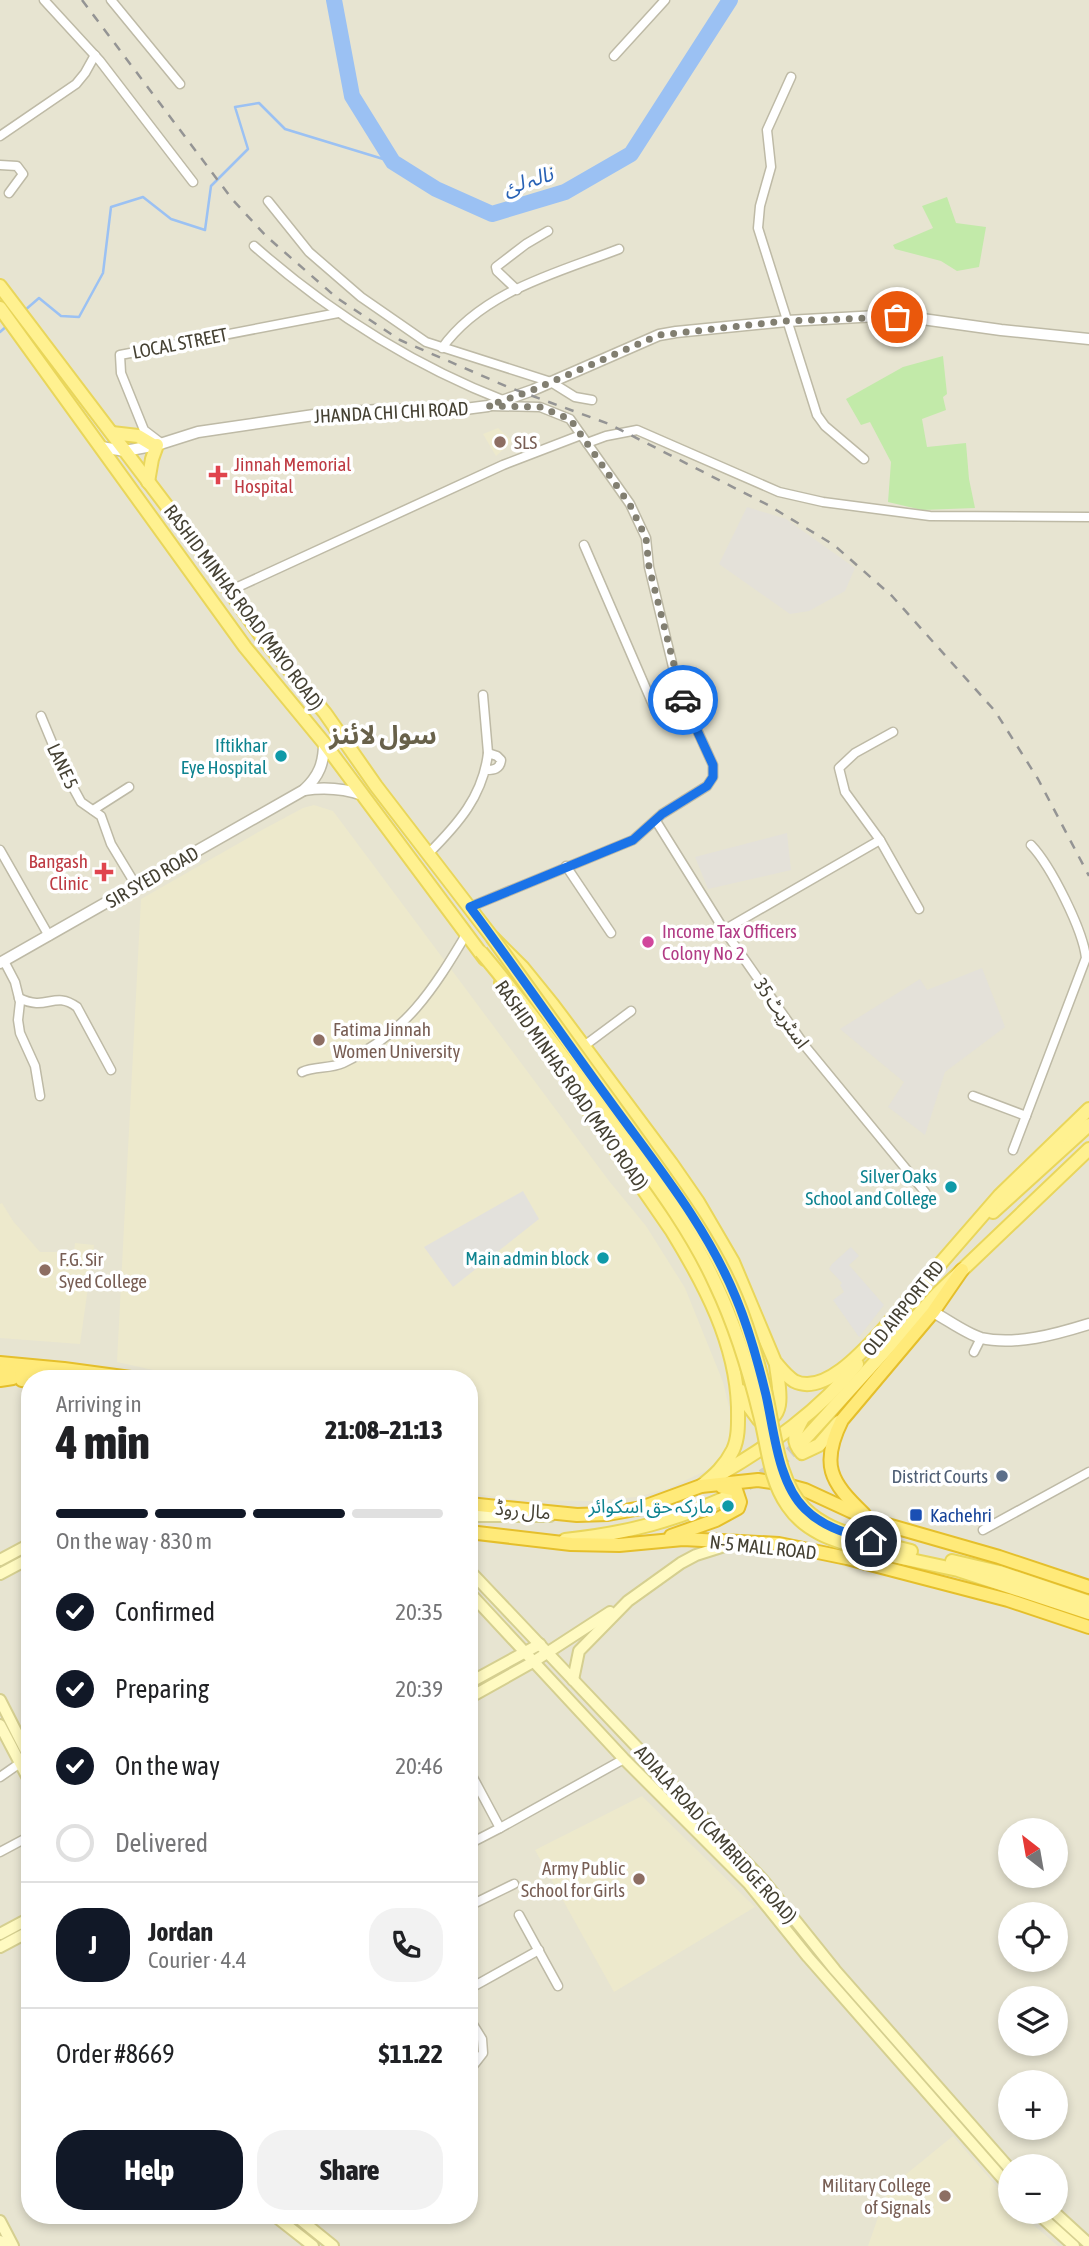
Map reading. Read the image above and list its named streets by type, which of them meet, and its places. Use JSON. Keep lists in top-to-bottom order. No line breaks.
{"streets":{"highway":["مال روڈ","N-5 MALL ROAD"],"main road":["RASHID MINHAS ROAD (MAYO ROAD)","OLD AIRPORT RD","ADIALA ROAD (CAMBRIDGE ROAD)"],"street":["LOCAL STREET","JHANDA CHI CHI ROAD","LANE 5","SIR SYED ROAD","اسٹریٹ 35"]},"crossings":[["LOCAL STREET","JHANDA CHI CHI ROAD"],["JHANDA CHI CHI ROAD","RASHID MINHAS ROAD (MAYO ROAD)"],["RASHID MINHAS ROAD (MAYO ROAD)","SIR SYED ROAD"],["RASHID MINHAS ROAD (MAYO ROAD)","OLD AIRPORT RD"],["RASHID MINHAS ROAD (MAYO ROAD)","مال روڈ"],["LANE 5","SIR SYED ROAD"],["OLD AIRPORT RD","مال روڈ"]],"districts":["سول لائنز"],"water":["نالہ لئ"],"places":{"other":["SLS","Iftikhar Eye Hospital","Income Tax Officers Colony No 2","Fatima Jinnah Women University","Silver Oaks School and College","Main admin block","F.G. Sir Syed College","District Courts","مارکہ حق اسکوائر","Army Public School for Girls","Military College of Signals"],"health":["Jinnah Memorial Hospital","Bangash Clinic"],"transit":["Kachehri"]},"north":"top left","page":{"heading":["4 min","Arriving in","21:08–21:13"],"panel":["Jordan","Courier · 4.4","Order #8669","$11.22"],"bar":"On the way · 830 m","list":[["Confirmed","20:35"],["Preparing","20:39"],["On the way","20:46"],"Delivered"],"map_buttons":["+","−"],"round":"J","buttons":["Help","Share"]}}
